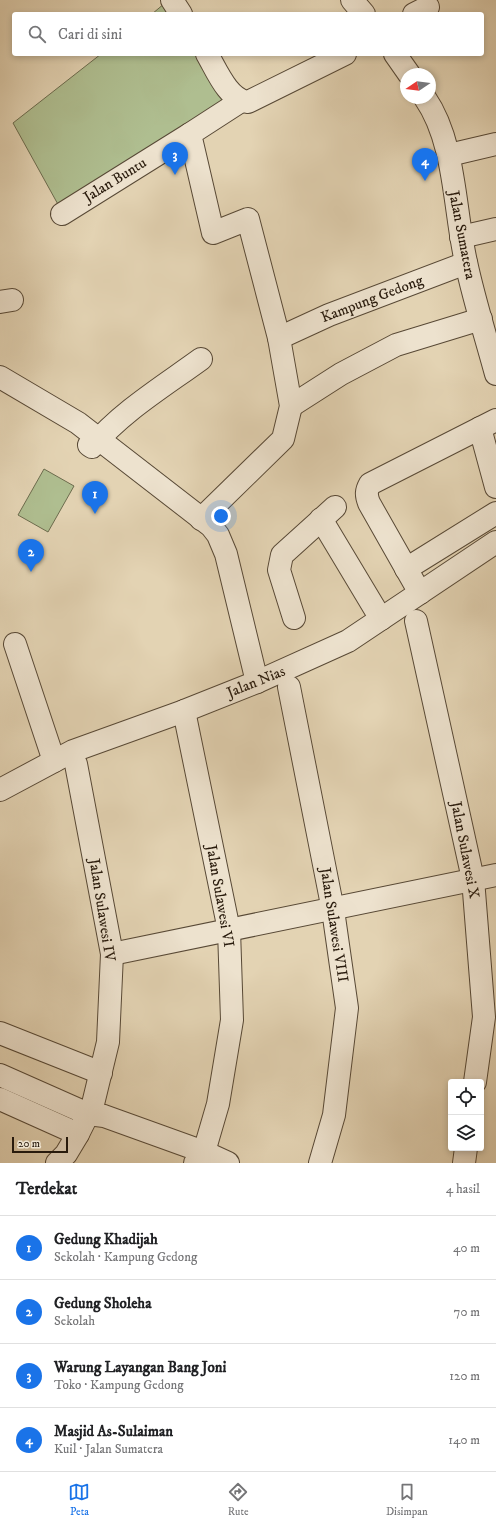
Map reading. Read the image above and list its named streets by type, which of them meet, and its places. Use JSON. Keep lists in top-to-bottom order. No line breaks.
{"streets":{"street":["Jalan Buntu","Jalan Sumatera","Kampung Gedong","Jalan Nias","Jalan Sulawesi X","Jalan Sulawesi VI","Jalan Sulawesi IV","Jalan Sulawesi VIII"]},"crossings":[["Jalan Sumatera","Kampung Gedong"],["Jalan Nias","Jalan Sulawesi VI"]],"scale_bar":"20 m","north":"left","page":{"search":"Cari di sini","pins":["3","4","1","2"],"scale":"20 m","heading":["Terdekat","4 hasil"],"list":[{"mark":"1","name":"Gedung Khadijah","note":"Sekolah · Kampung Gedong","value":"40 m"},{"mark":"2","name":"Gedung Sholeha","note":"Sekolah","value":"70 m"},{"mark":"3","name":"Warung Layangan Bang Joni","note":"Toko · Kampung Gedong","value":"120 m"},{"mark":"4","name":"Masjid As-Sulaiman","note":"Kuil · Jalan Sumatera","value":"140 m"}],"nav":["Peta","Rute","Disimpan"]}}
